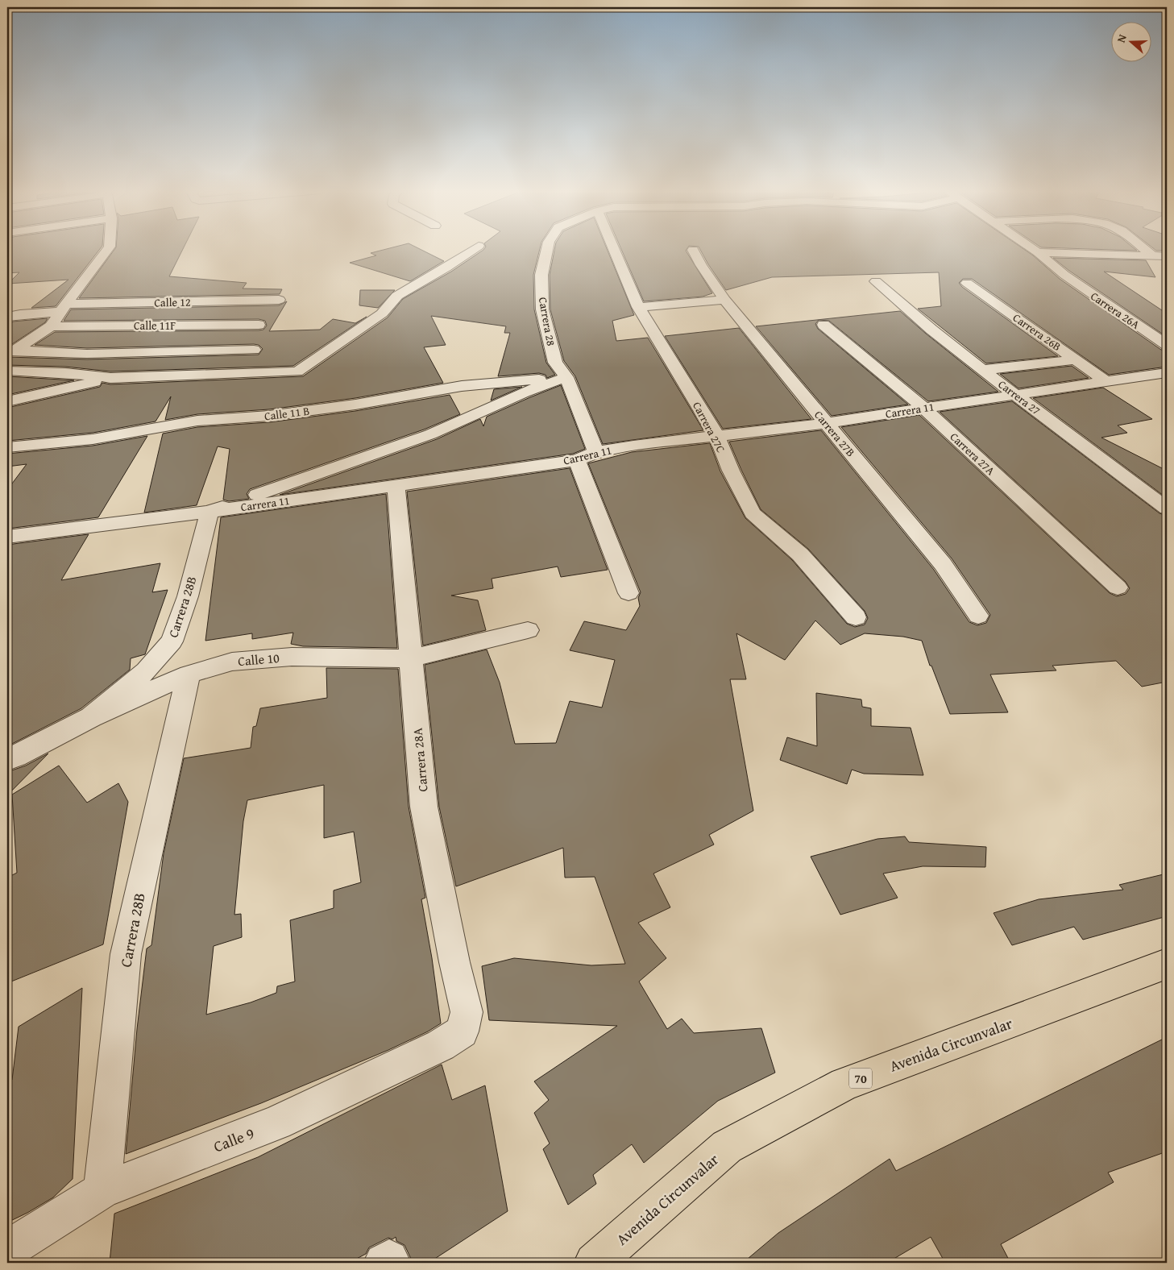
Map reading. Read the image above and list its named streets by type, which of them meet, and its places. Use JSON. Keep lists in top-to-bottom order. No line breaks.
{"streets":{"main road":["Avenida Circunvalar","70"],"street":["Calle 12","Carrera 26A","Carrera 28","Calle 11F","Carrera 26B","Carrera 27","Carrera 11","Calle 11 B","Carrera 27C","Carrera 27B","Carrera 27A","Carrera 28B","Calle 10","Carrera 28A","Calle 9"]},"crossings":[["Carrera 28","Carrera 11"],["Carrera 28","Calle 11 B"],["Carrera 26B","Carrera 11"],["Carrera 27","Carrera 11"],["Carrera 11","Carrera 27C"],["Carrera 11","Carrera 27B"],["Carrera 11","Carrera 27A"],["Carrera 11","Carrera 28B"],["Carrera 11","Carrera 28A"],["Carrera 28B","Calle 10"],["Carrera 28B","Calle 9"],["Calle 10","Carrera 28A"],["Carrera 28A","Calle 9"]],"north":"left"}
